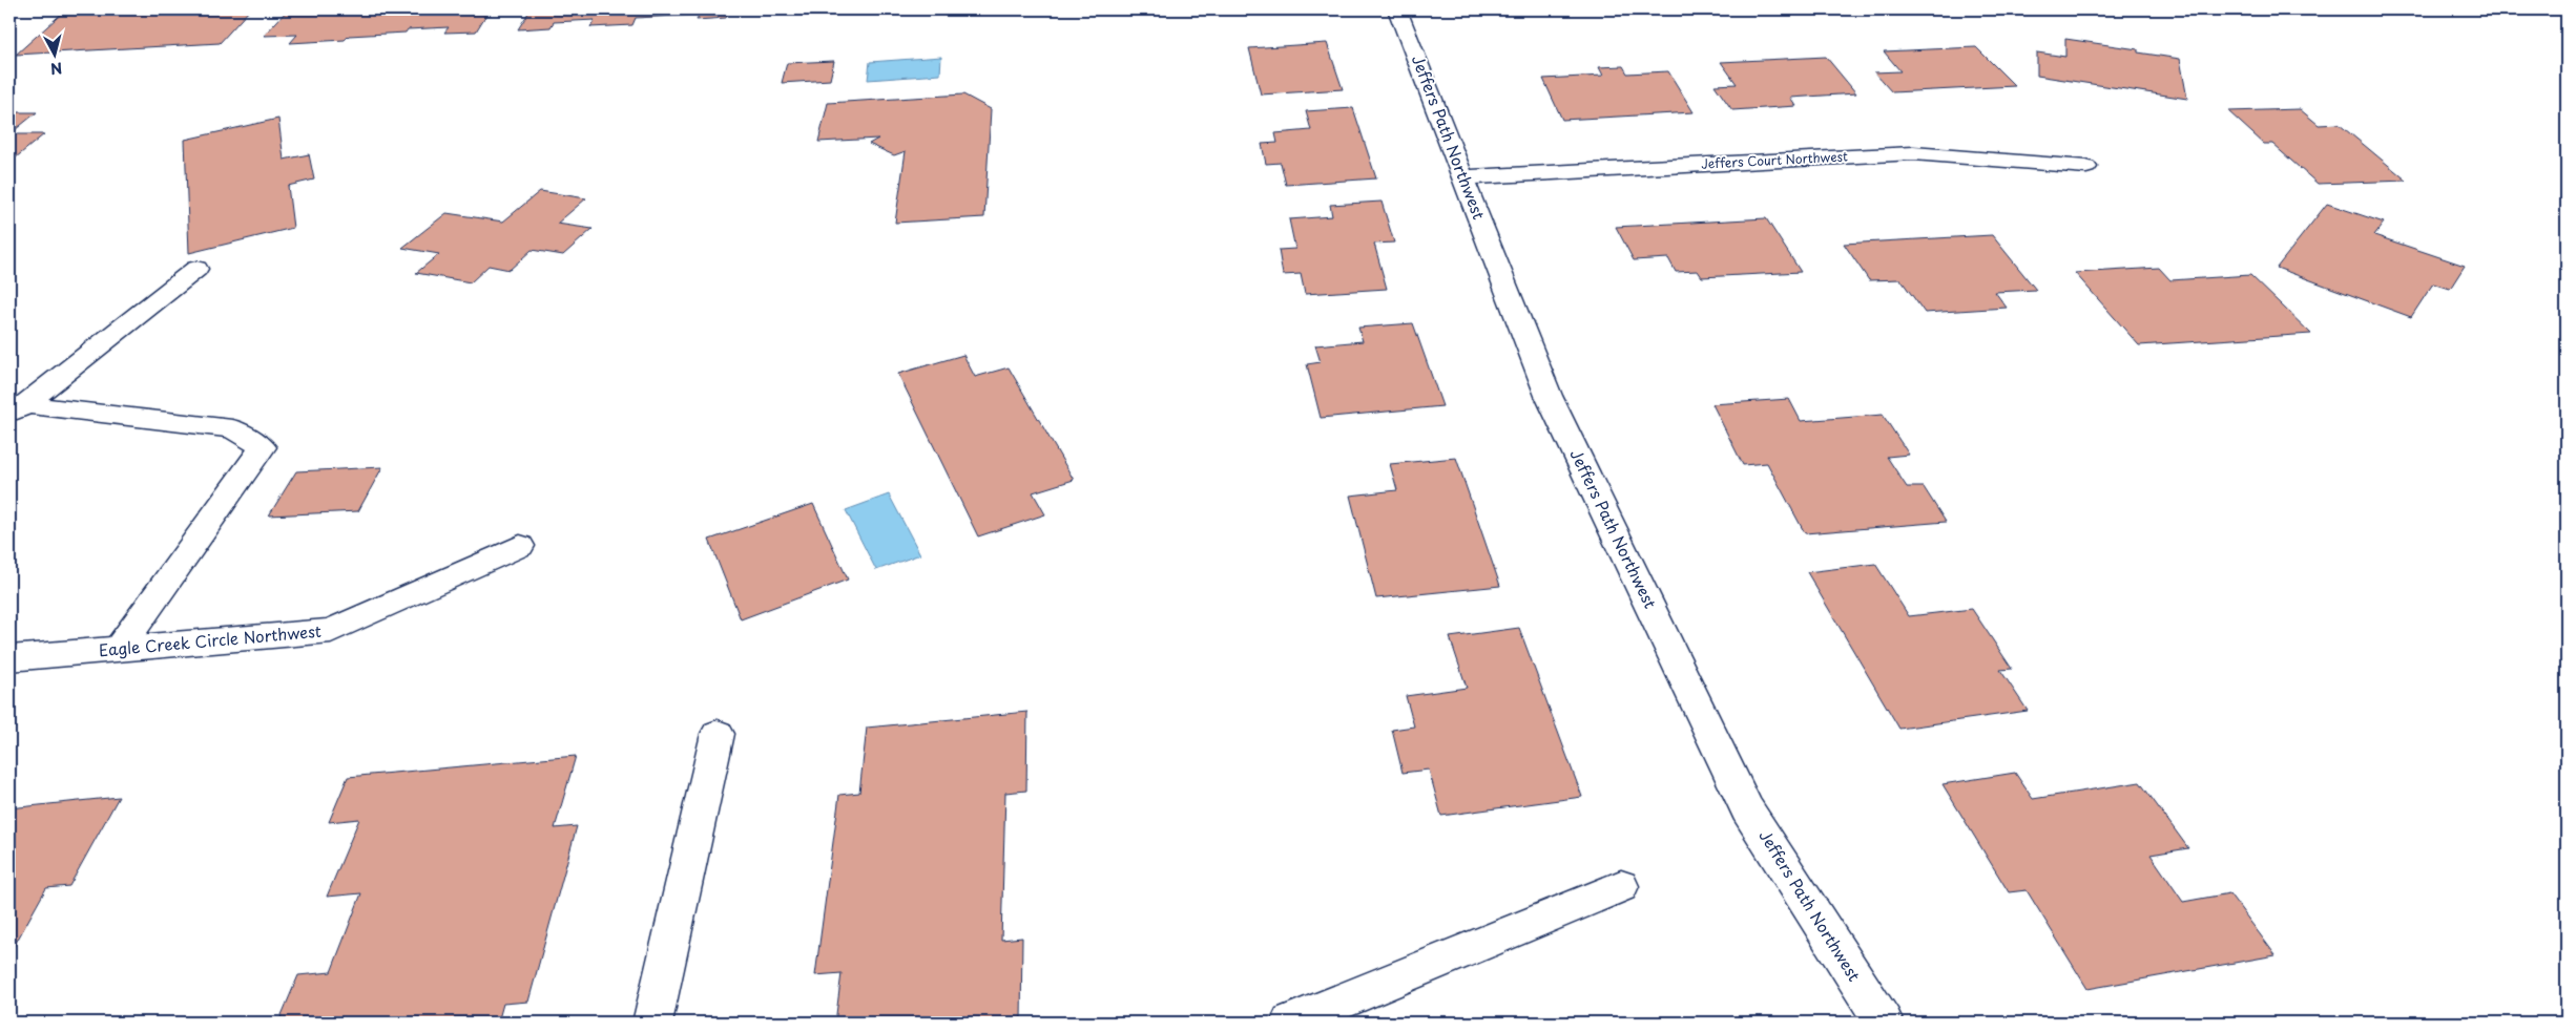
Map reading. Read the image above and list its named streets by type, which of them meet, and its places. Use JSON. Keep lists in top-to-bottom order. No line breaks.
{"streets":{"street":["Jeffers Path Northwest","Jeffers Court Northwest","Eagle Creek Circle Northwest"]},"crossings":[["Jeffers Path Northwest","Jeffers Court Northwest"]],"north":"bottom"}
